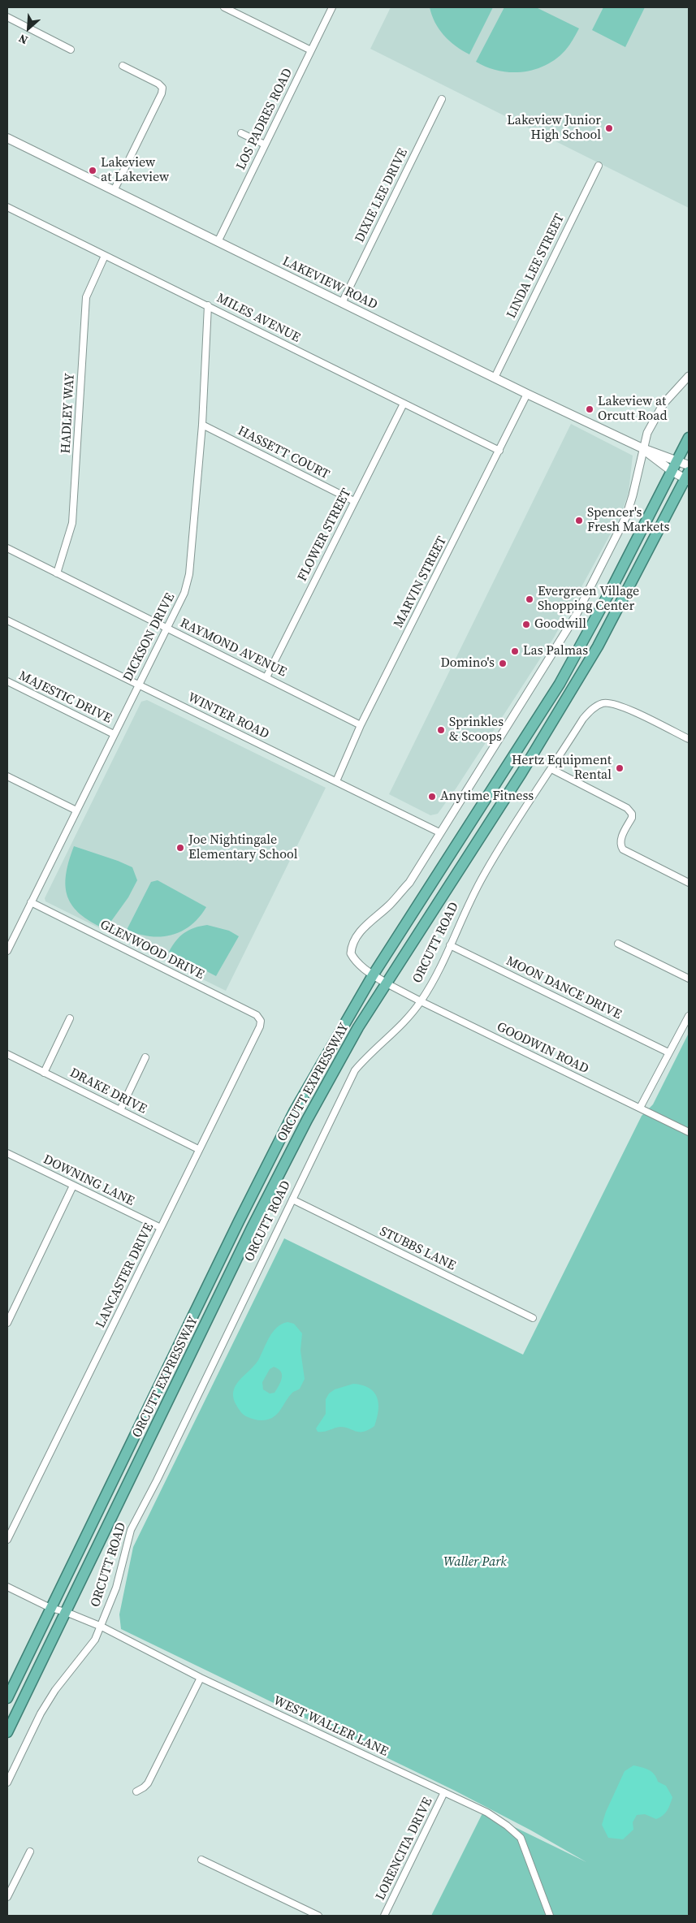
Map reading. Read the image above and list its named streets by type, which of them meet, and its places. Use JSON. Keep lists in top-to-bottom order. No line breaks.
{"streets":{"highway":["ORCUTT EXPRESSWAY"],"main road":["LAKEVIEW ROAD"],"street":["LOS PADRES ROAD","DIXIE LEE DRIVE","LINDA LEE STREET","MILES AVENUE","HADLEY WAY","HASSETT COURT","FLOWER STREET","MARVIN STREET","DICKSON DRIVE","RAYMOND AVENUE","MAJESTIC DRIVE","WINTER ROAD","ORCUTT ROAD","GLENWOOD DRIVE","MOON DANCE DRIVE","GOODWIN ROAD","DRAKE DRIVE","DOWNING LANE","STUBBS LANE","LANCASTER DRIVE","WEST WALLER LANE","LORENCITA DRIVE"]},"crossings":[["LOS PADRES ROAD","LAKEVIEW ROAD"],["DIXIE LEE DRIVE","LAKEVIEW ROAD"],["LINDA LEE STREET","LAKEVIEW ROAD"],["LAKEVIEW ROAD","MARVIN STREET"],["LAKEVIEW ROAD","ORCUTT EXPRESSWAY"],["MILES AVENUE","HADLEY WAY"],["MILES AVENUE","FLOWER STREET"],["MILES AVENUE","MARVIN STREET"],["MILES AVENUE","DICKSON DRIVE"],["HADLEY WAY","RAYMOND AVENUE"],["HASSETT COURT","FLOWER STREET"],["HASSETT COURT","DICKSON DRIVE"],["FLOWER STREET","RAYMOND AVENUE"],["MARVIN STREET","RAYMOND AVENUE"],["MARVIN STREET","WINTER ROAD"],["DICKSON DRIVE","RAYMOND AVENUE"],["DICKSON DRIVE","MAJESTIC DRIVE"],["DICKSON DRIVE","WINTER ROAD"],["DICKSON DRIVE","GLENWOOD DRIVE"],["ORCUTT ROAD","MOON DANCE DRIVE"],["ORCUTT ROAD","GOODWIN ROAD"],["ORCUTT ROAD","STUBBS LANE"],["ORCUTT ROAD","WEST WALLER LANE"],["GLENWOOD DRIVE","LANCASTER DRIVE"],["GOODWIN ROAD","ORCUTT EXPRESSWAY"],["ORCUTT EXPRESSWAY","WEST WALLER LANE"],["DRAKE DRIVE","LANCASTER DRIVE"],["DOWNING LANE","LANCASTER DRIVE"],["WEST WALLER LANE","LORENCITA DRIVE"]],"parks":["Waller Park"],"places":["Lakeview Junior High School","Lakeview at Lakeview","Lakeview at Orcutt Road","Spencer's Fresh Markets","Evergreen Village Shopping Center","Goodwill","Las Palmas","Domino's","Sprinkles & Scoops","Hertz Equipment Rental","Anytime Fitness","Joe Nightingale Elementary School"],"north":"bottom left"}
